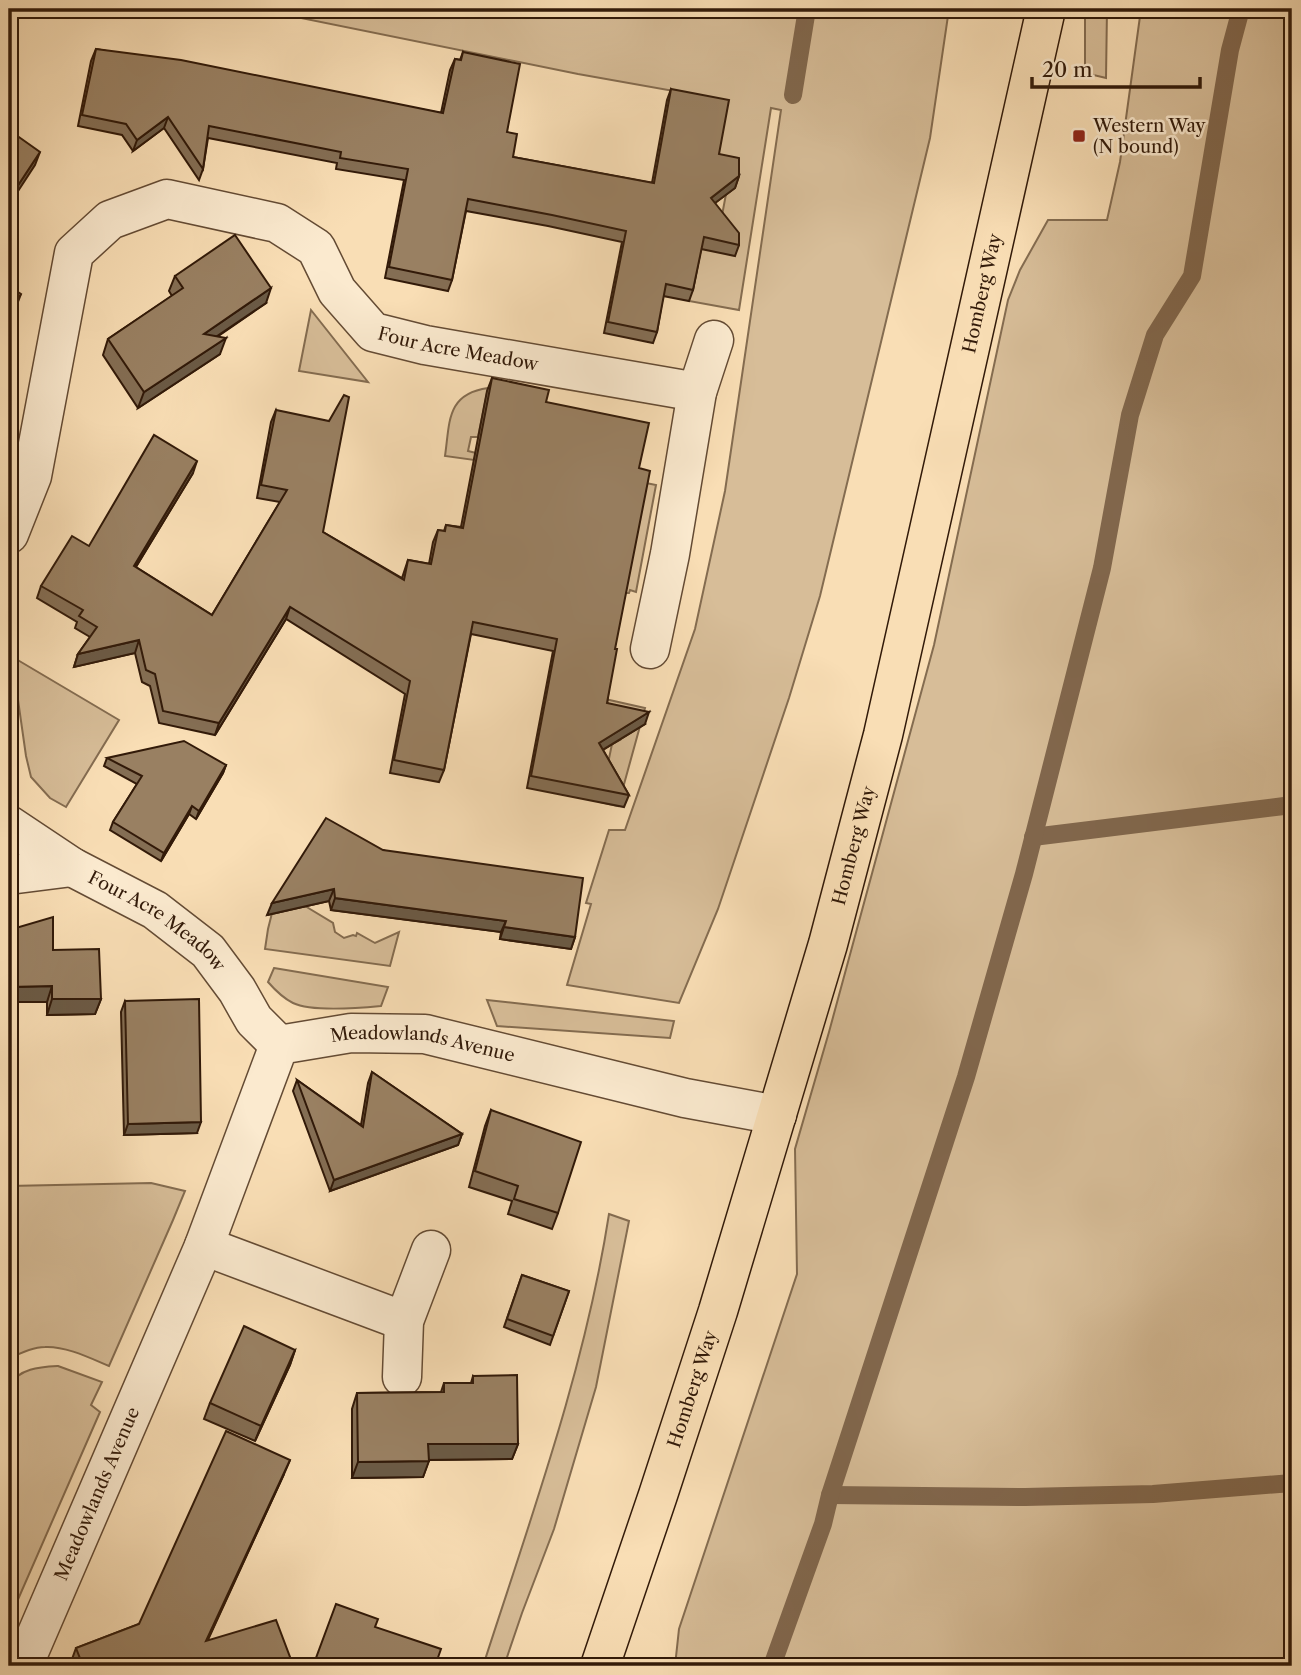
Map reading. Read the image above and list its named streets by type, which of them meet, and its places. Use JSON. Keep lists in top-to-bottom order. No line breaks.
{"streets":{"main road":["Homberg Way"],"street":["Four Acre Meadow","Meadowlands Avenue"]},"crossings":[["Homberg Way","Meadowlands Avenue"],["Four Acre Meadow","Meadowlands Avenue"]],"places":{"transit":["Western Way (N bound)"]},"scale_bar":"20 m"}
